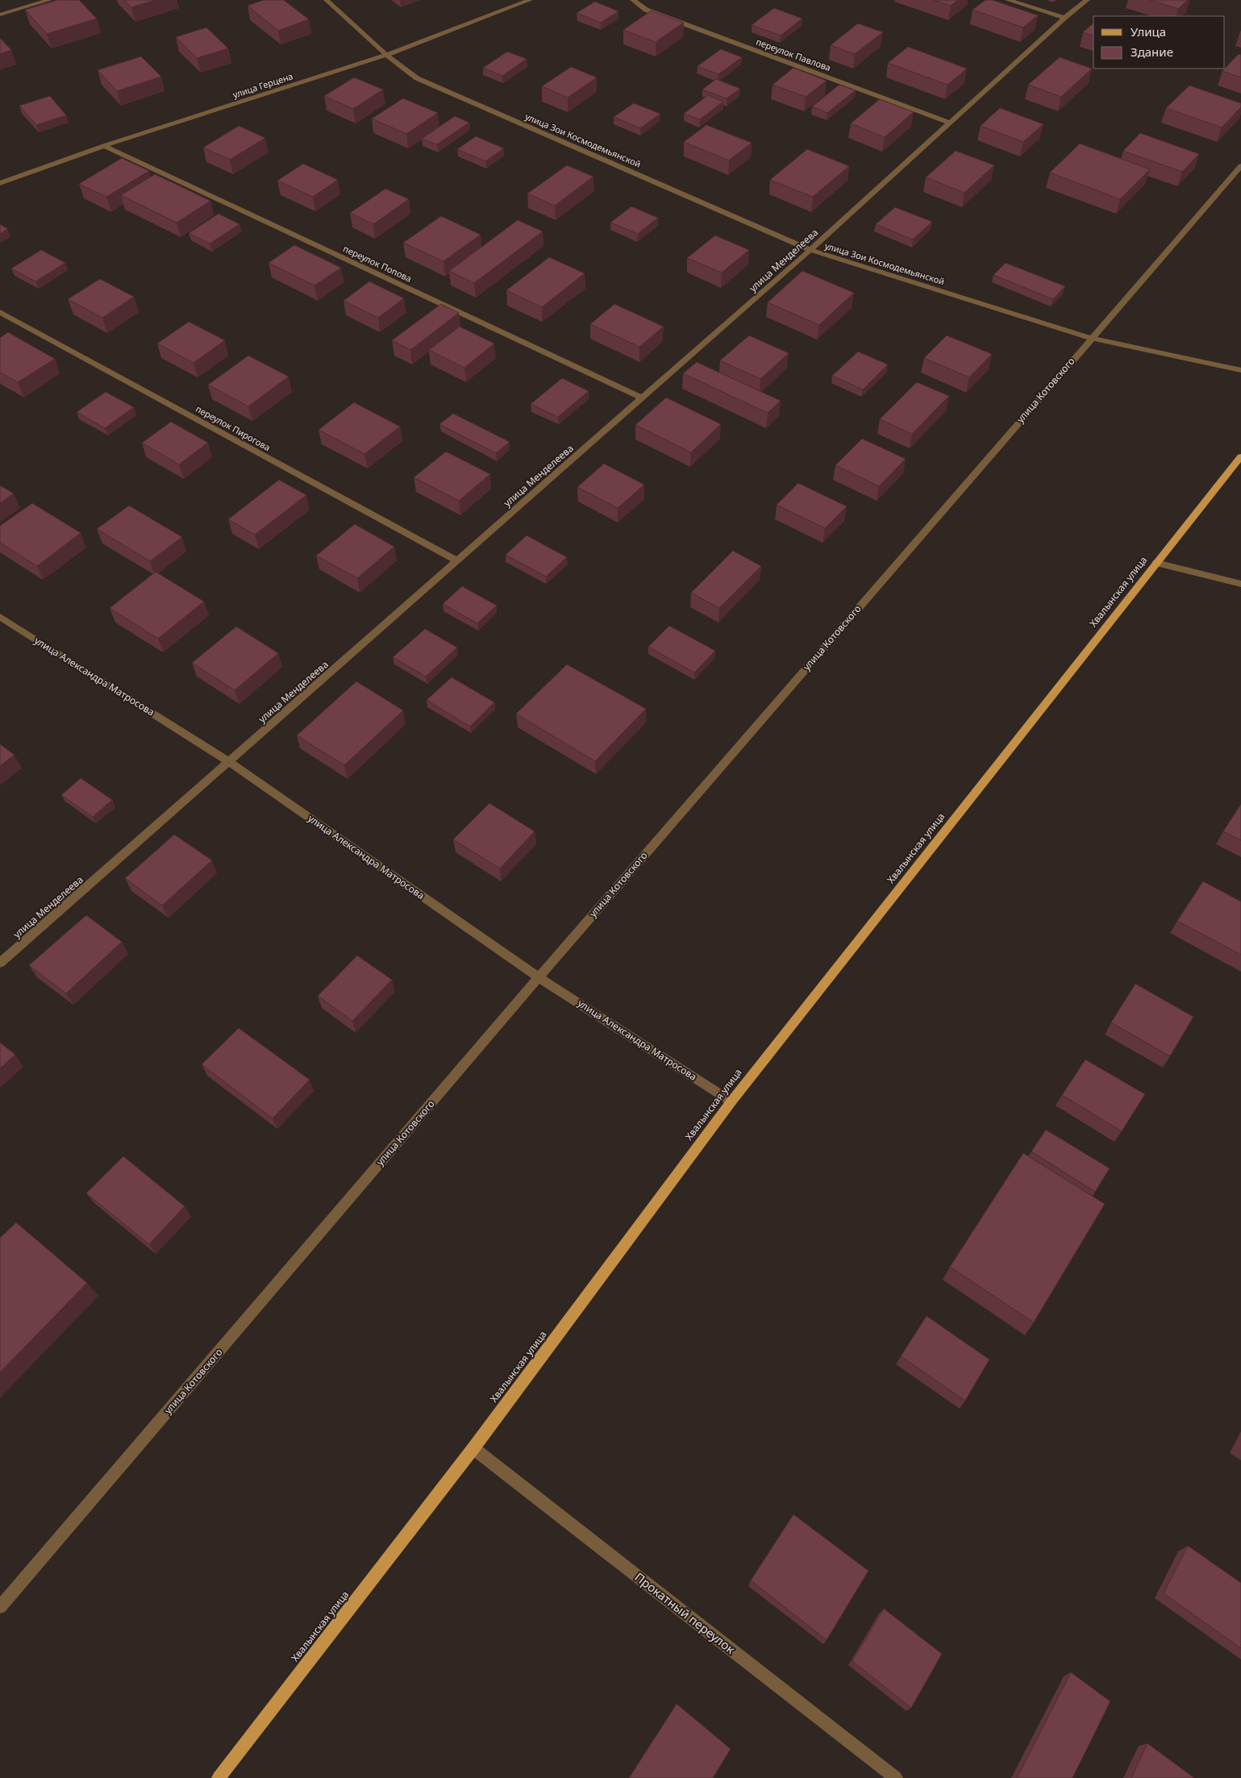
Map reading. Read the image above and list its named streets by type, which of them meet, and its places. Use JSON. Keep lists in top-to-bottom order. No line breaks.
{"streets":{"main road":["Хвалынская улица"],"street":["переулок Павлова","улица Герцена","улица Зои Космодемьянской","улица Менделеева","переулок Попова","улица Котовского","переулок Пирогова","улица Александра Матросова","Прокатный переулок"]},"crossings":[["переулок Павлова","улица Менделеева"],["улица Герцена","улица Зои Космодемьянской"],["улица Герцена","переулок Попова"],["улица Зои Космодемьянской","улица Менделеева"],["улица Зои Космодемьянской","улица Котовского"],["улица Менделеева","переулок Попова"],["улица Менделеева","переулок Пирогова"],["улица Менделеева","улица Александра Матросова"],["улица Котовского","улица Александра Матросова"],["Хвалынская улица","улица Александра Матросова"],["Хвалынская улица","Прокатный переулок"]],"legend":["Улица","Здание"]}
